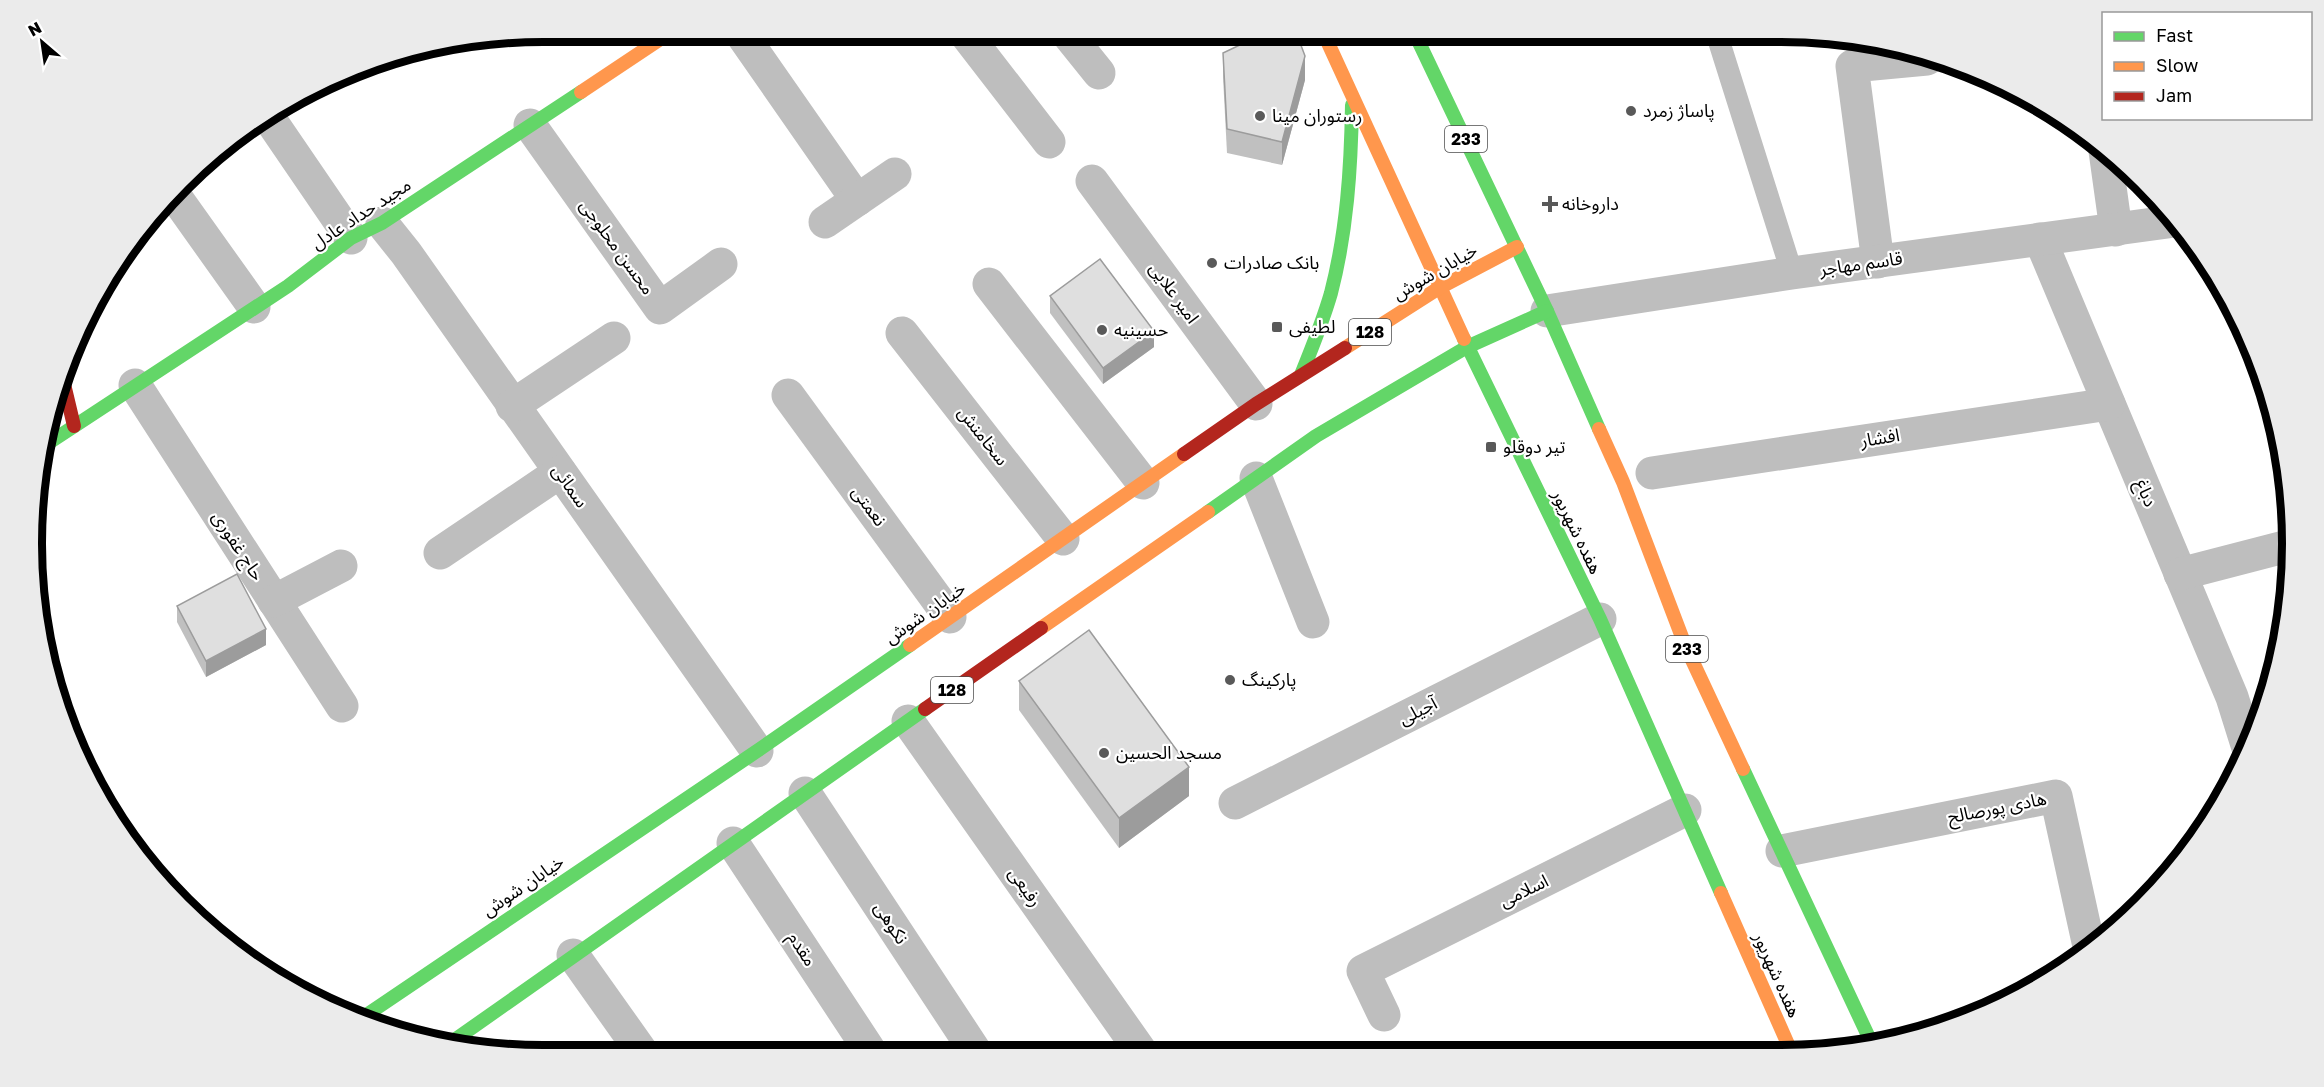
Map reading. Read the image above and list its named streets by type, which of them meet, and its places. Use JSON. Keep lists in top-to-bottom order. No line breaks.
{"streets":{"main road":["233","مجید حداد عادل","خیابان شوش","128","هفده شهریور"],"street":["محسن محلوجی","قاسم مهاجر","امیر علایی","سخامنش","افشار","سمائی","دباغ","نعمتی","حاج غفوری","آجیلی","هادی پورصالح","رفیعی","اسلامی","نکوهی","مقدم"]},"crossings":[["233","قاسم مهاجر"],["233","خیابان شوش"],["233","هادی پورصالح"],["مجید حداد عادل","محسن محلوجی"],["مجید حداد عادل","سمائی"],["مجید حداد عادل","حاج غفوری"],["قاسم مهاجر","دباغ"],["خیابان شوش","امیر علایی"],["خیابان شوش","سخامنش"],["خیابان شوش","سمائی"],["خیابان شوش","نعمتی"],["خیابان شوش","هفده شهریور"],["128","هفده شهریور"],["128","رفیعی"],["128","نکوهی"],["128","مقدم"],["افشار","دباغ"],["هفده شهریور","آجیلی"],["هفده شهریور","اسلامی"]],"places":{"other":["پاساژ زمرد","رستوران مینا","بانک صادرات","حسینیه","پارکینگ","مسجد الحسین"],"health":["داروخانه"],"transit":["لطیفی","تیر دوقلو"]},"legend":["Fast","Slow","Jam"],"north":"top left"}
